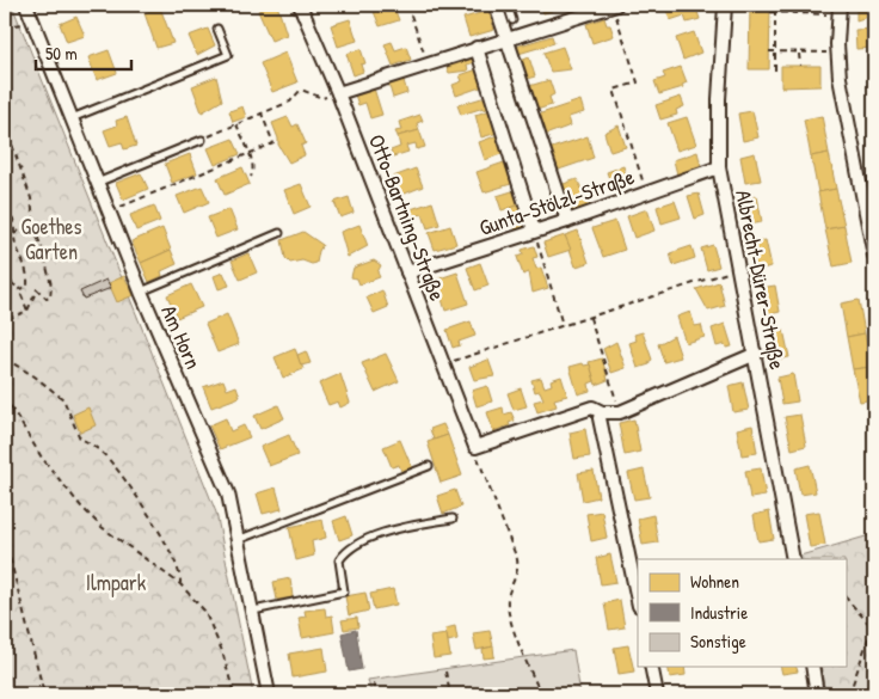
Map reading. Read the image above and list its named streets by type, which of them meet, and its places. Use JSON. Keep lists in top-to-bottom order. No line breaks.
{"streets":{"street":["Gunta-Stölzl-Straße","Otto-Bartning-Straße","Albrecht-Dürer-Straße","Am Horn"]},"crossings":[["Gunta-Stölzl-Straße","Otto-Bartning-Straße"],["Gunta-Stölzl-Straße","Albrecht-Dürer-Straße"]],"parks":["Goethes Garten","Ilmpark"],"legend":["Wohnen","Industrie","Sonstige"],"scale_bar":"50 m"}
